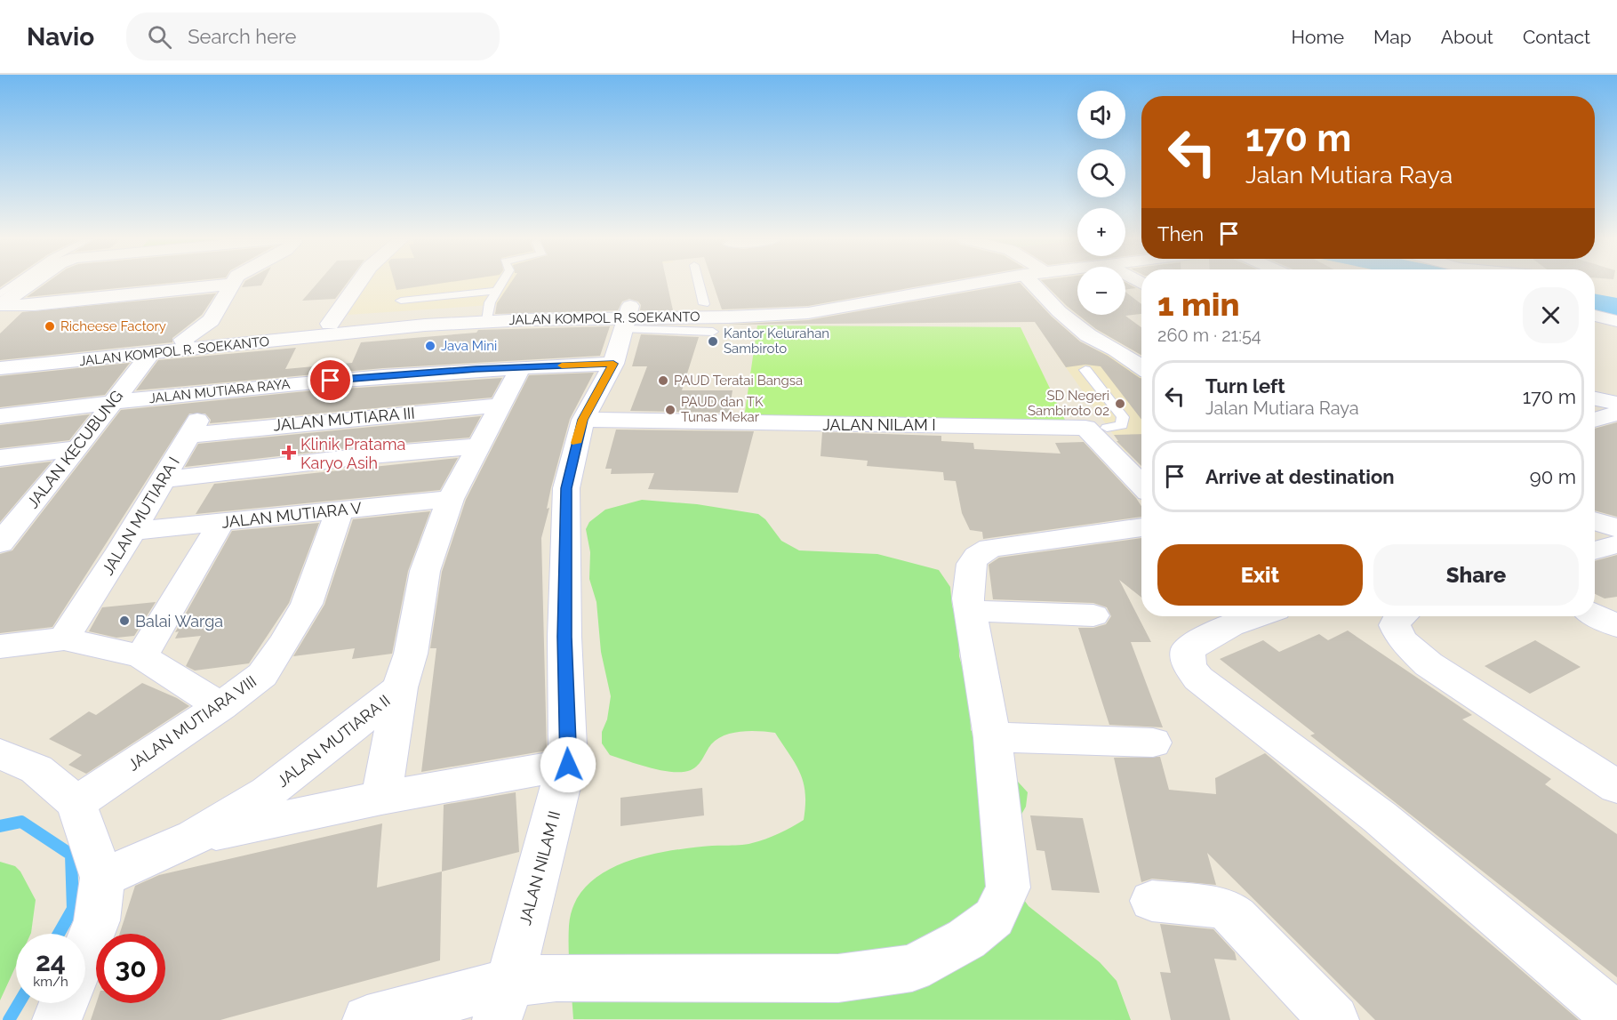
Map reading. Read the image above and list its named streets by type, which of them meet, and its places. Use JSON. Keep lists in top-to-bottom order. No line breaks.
{"streets":{"street":["JALAN KOMPOL R. SOEKANTO","JALAN MUTIARA RAYA","JALAN MUTIARA III","JALAN NILAM I","JALAN KECUBUNG","JALAN MUTIARA V","JALAN MUTIARA I","JALAN MUTIARA VIII","JALAN MUTIARA II","JALAN NILAM II"]},"crossings":[["JALAN KOMPOL R. SOEKANTO","JALAN KECUBUNG"],["JALAN KOMPOL R. SOEKANTO","JALAN NILAM II"],["JALAN MUTIARA RAYA","JALAN KECUBUNG"],["JALAN MUTIARA RAYA","JALAN MUTIARA I"],["JALAN MUTIARA RAYA","JALAN MUTIARA II"],["JALAN MUTIARA RAYA","JALAN NILAM II"],["JALAN MUTIARA III","JALAN MUTIARA I"],["JALAN MUTIARA III","JALAN MUTIARA II"],["JALAN NILAM I","JALAN NILAM II"],["JALAN MUTIARA V","JALAN MUTIARA I"],["JALAN MUTIARA V","JALAN MUTIARA VIII"],["JALAN MUTIARA V","JALAN MUTIARA II"]],"places":{"other":["Richeese Factory","Kantor Kelurahan Sambiroto","Java Mini","PAUD Teratai Bangsa","SD Negeri Sambiroto 02","PAUD dan TK Tunas Mekar","Balai Warga"],"health":["Klinik Pratama Karyo Asih"]},"page":{"header":"Navio","search":"Search here","nav":["Home","Map","About","Contact"],"map_buttons":["+","−"],"turn":["170 m","Jalan Mutiara Raya"],"then":"Then","heading":["1 min","260 m · 21:54"],"list":[{"name":"Turn left","note":"Jalan Mutiara Raya","value":"170 m"},{"name":"Arrive at destination","value":"90 m"}],"buttons":["Exit","Share"],"speed":"24 km/h","limit":"30"}}
